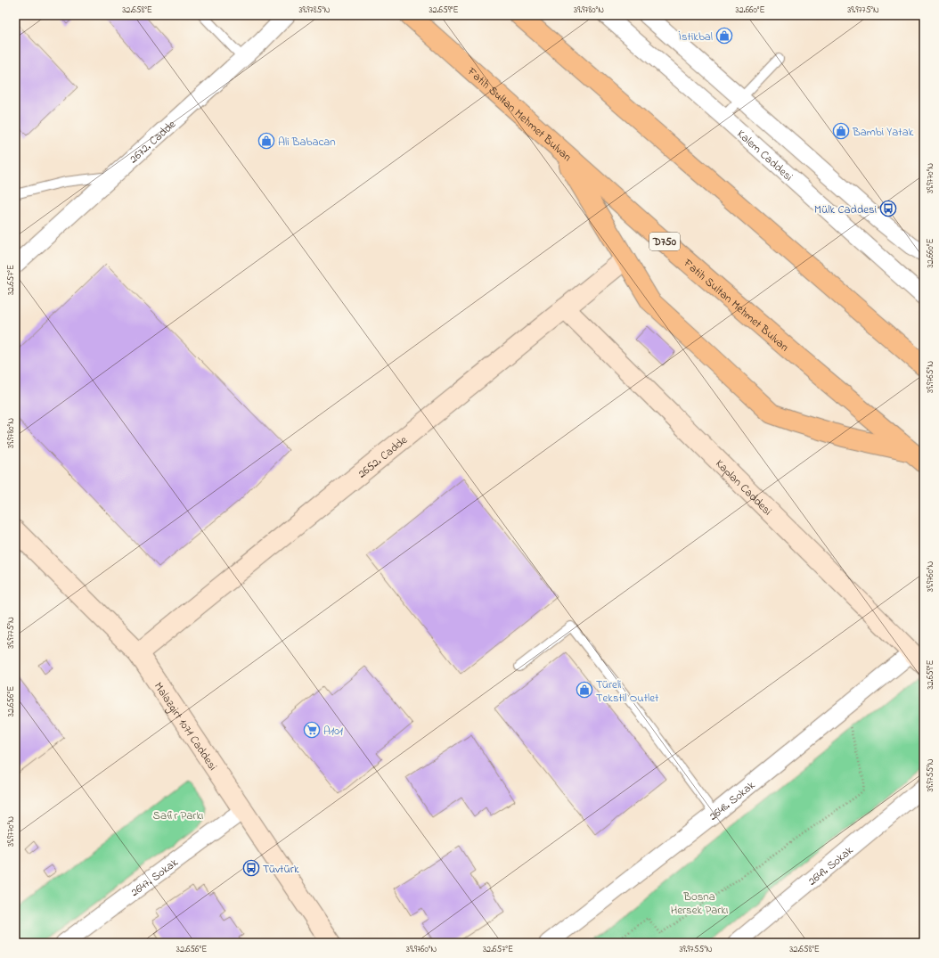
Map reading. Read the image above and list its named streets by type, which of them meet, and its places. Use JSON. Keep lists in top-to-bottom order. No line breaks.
{"streets":{"highway":["Fatih Sultan Mehmet Bulvarı","D750"],"street":["2672. Cadde","Kalem Caddesi","2652. Cadde","Kaplan Caddesi","Malazgirt 1071 Caddesi","2648. Sokak","2649. Sokak","2647. Sokak"]},"crossings":[["2652. Cadde","Kaplan Caddesi"],["2652. Cadde","Malazgirt 1071 Caddesi"],["Kaplan Caddesi","2648. Sokak"],["Malazgirt 1071 Caddesi","2647. Sokak"]],"parks":["Safir Parkı","Bosna Hersek Parkı"],"places":{"shop":["İstikbal","Bambi Yatak","Ali Babacan","Türeli Tekstil Outlet"],"bus stop":["Mülk Caddesi","Tüvtürk"],"supermarket":["A101"]},"coordinates":["32.658°E","39.9785°N","32.659°E","39.9780°N","32.660°E","39.9775°N","39.9770°N","32.657°E","39.9765°N","39.9760°N","32.656°E","39.9755°N"]}
